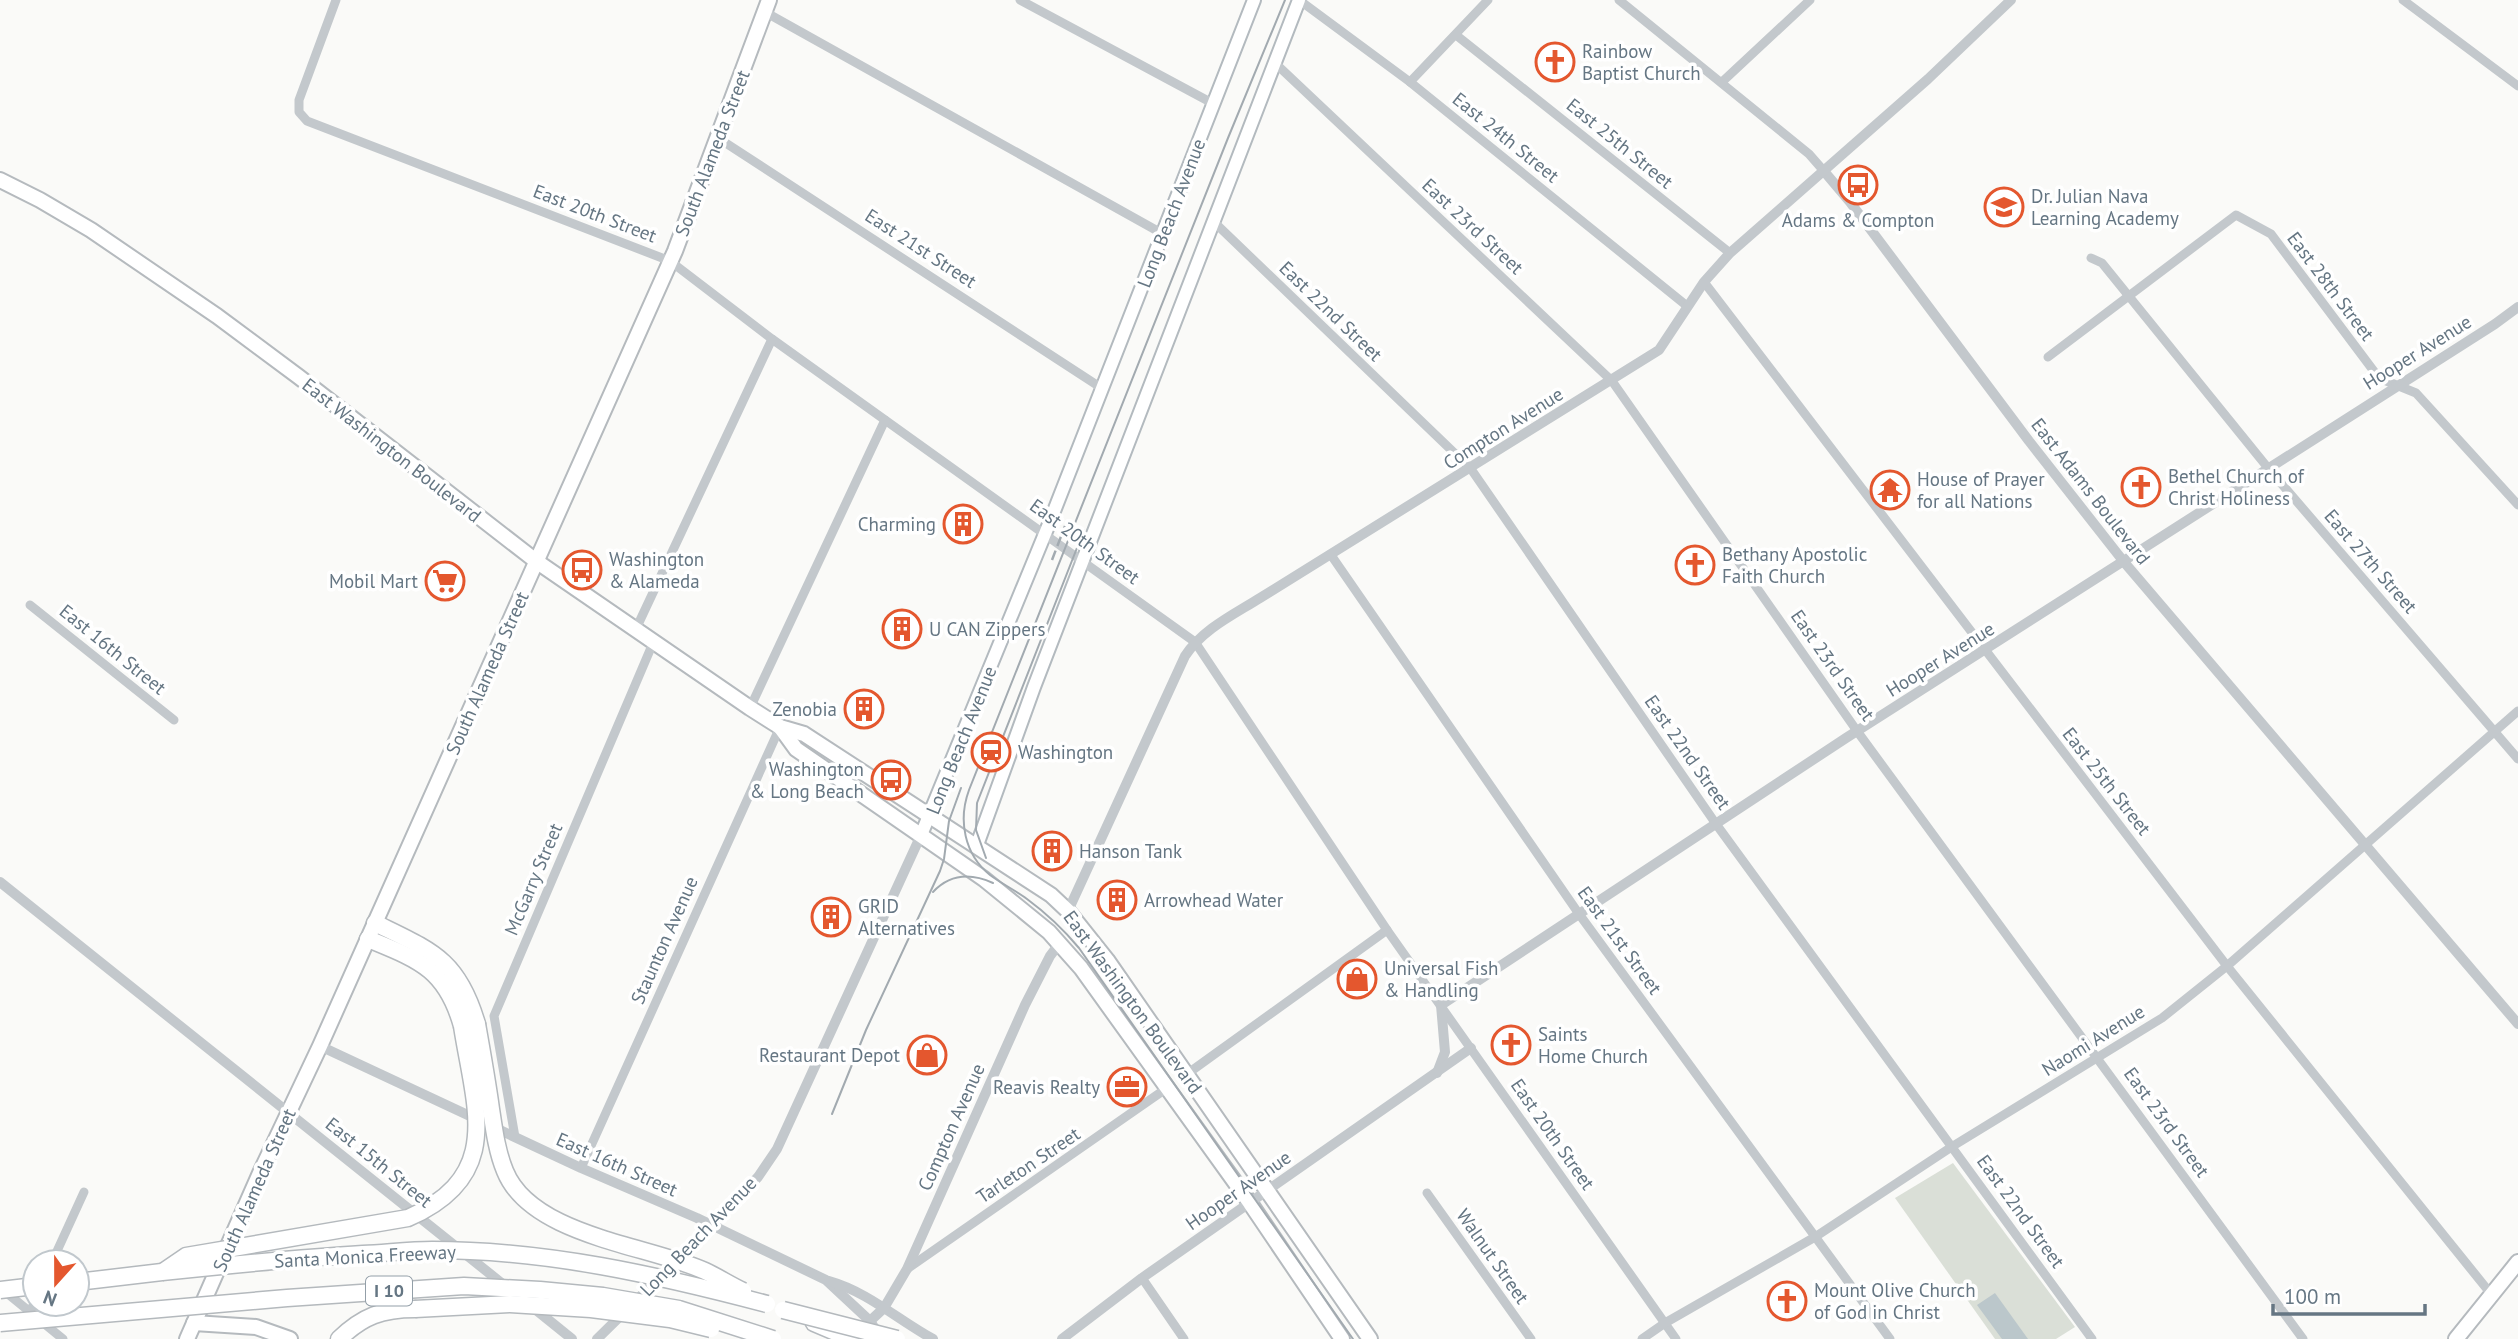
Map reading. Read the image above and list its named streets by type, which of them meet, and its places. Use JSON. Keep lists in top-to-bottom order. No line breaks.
{"streets":{"highway":["Santa Monica Freeway","I 10"],"main road":["South Alameda Street","Long Beach Avenue","East Washington Boulevard"],"street":["East 24th Street","East 25th Street","East 20th Street","East 23rd Street","East 21st Street","East 28th Street","East 22nd Street","Hooper Avenue","Compton Avenue","East Adams Boulevard","East 27th Street","East 16th Street","McGarry Street","Staunton Avenue","Naomi Avenue","East 15th Street","Tarleton Street","Walnut Street"]},"crossings":[["East 24th Street","Compton Avenue"],["East 25th Street","Hooper Avenue"],["East 25th Street","Compton Avenue"],["East 25th Street","Naomi Avenue"],["South Alameda Street","East 20th Street"],["South Alameda Street","East 21st Street"],["South Alameda Street","East Washington Boulevard"],["South Alameda Street","East 16th Street"],["South Alameda Street","East 15th Street"],["East 20th Street","Long Beach Avenue"],["East 20th Street","Hooper Avenue"],["East 20th Street","Compton Avenue"],["East 20th Street","Naomi Avenue"],["Long Beach Avenue","East 21st Street"],["Long Beach Avenue","East Washington Boulevard"],["Long Beach Avenue","East 16th Street"],["East 23rd Street","Hooper Avenue"],["East 23rd Street","Compton Avenue"],["East 23rd Street","Naomi Avenue"],["East 21st Street","Hooper Avenue"],["East 21st Street","Compton Avenue"],["East 21st Street","Naomi Avenue"],["East 28th Street","Hooper Avenue"],["East 28th Street","East 27th Street"],["East 22nd Street","Hooper Avenue"],["East 22nd Street","Compton Avenue"],["East 22nd Street","Naomi Avenue"],["Hooper Avenue","East Washington Boulevard"],["Hooper Avenue","East Adams Boulevard"],["Hooper Avenue","East 27th Street"],["Compton Avenue","East Washington Boulevard"],["Compton Avenue","East Adams Boulevard"],["Compton Avenue","East 16th Street"],["Compton Avenue","Tarleton Street"],["East Washington Boulevard","McGarry Street"],["East Washington Boulevard","Staunton Avenue"],["East Washington Boulevard","Tarleton Street"],["East Adams Boulevard","Naomi Avenue"],["East 27th Street","Naomi Avenue"],["East 16th Street","McGarry Street"],["East 16th Street","Staunton Avenue"]],"places":{"church":["Rainbow Baptist Church","Bethel Church of Christ Holiness","Bethany Apostolic Faith Church","Saints Home Church","Mount Olive Church of God in Christ"],"bus stop":["Adams & Compton","Washington & Alameda","Washington & Long Beach"],"school or university":["Dr. Julian Nava Learning Academy"],"temple":["House of Prayer for all Nations"],"building":["Charming","U CAN Zippers","Zenobia","Hanson Tank","Arrowhead Water","GRID Alternatives"],"supermarket":["Mobil Mart"],"station":["Washington"],"shop":["Universal Fish & Handling","Restaurant Depot"],"office":["Reavis Realty"]},"scale_bar":"100 m","north":"bottom"}
